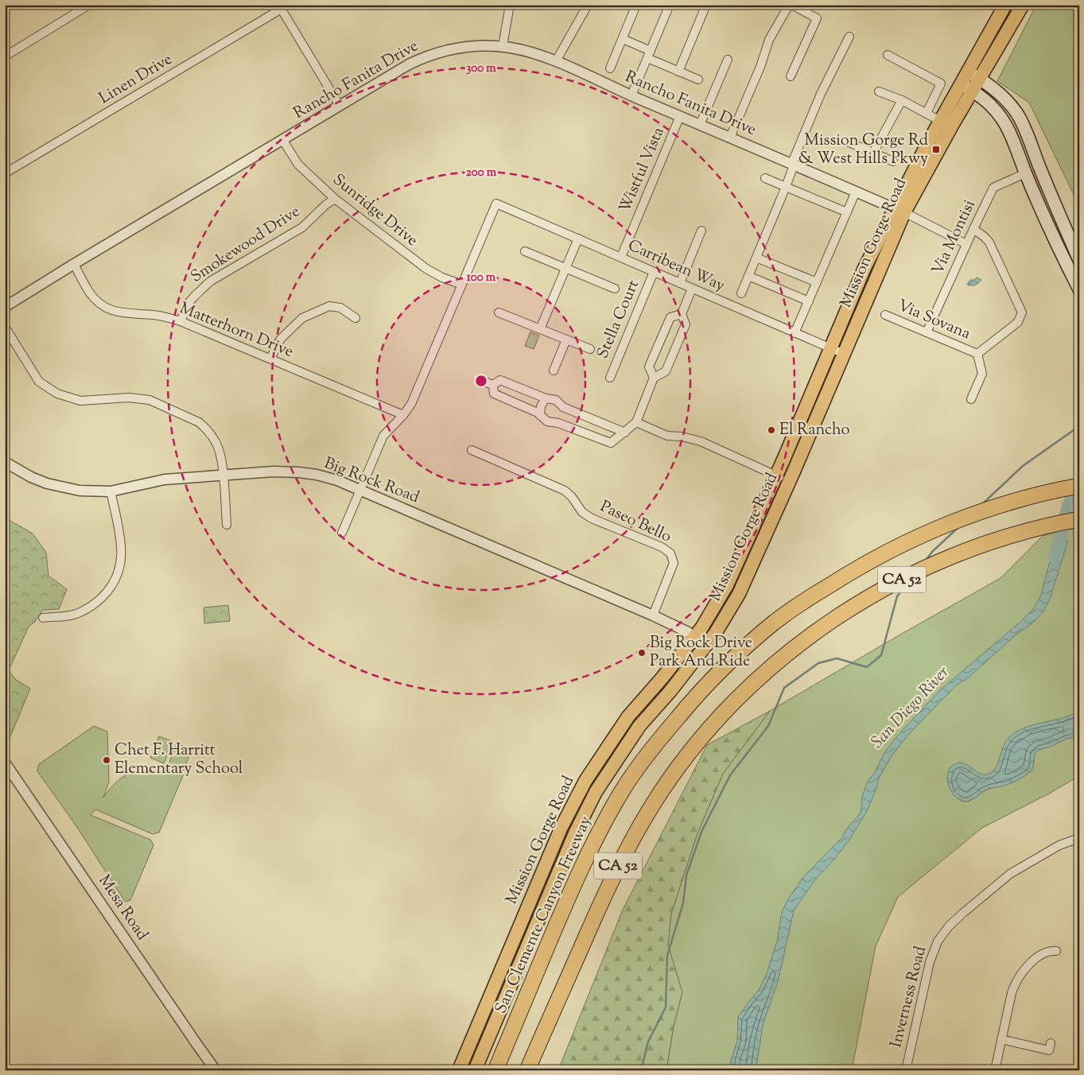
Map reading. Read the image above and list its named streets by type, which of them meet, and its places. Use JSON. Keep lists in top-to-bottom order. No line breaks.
{"streets":{"highway":["CA 52","San Clemente Canyon Freeway"],"main road":["Mission Gorge Road"],"street":["Linen Drive","Rancho Fanita Drive","Wistful Vista","Sunridge Drive","Via Montisi","Smokewood Drive","Carribean Way","Stella Court","Via Sovana","Matterhorn Drive","Big Rock Road","Paseo Bello","Mesa Road","Inverness Road"]},"crossings":[["Rancho Fanita Drive","Wistful Vista"],["Rancho Fanita Drive","Sunridge Drive"],["Rancho Fanita Drive","Mission Gorge Road"],["Rancho Fanita Drive","Matterhorn Drive"],["Wistful Vista","Carribean Way"],["Sunridge Drive","Smokewood Drive"],["Sunridge Drive","Carribean Way"],["Via Montisi","Via Sovana"],["Mission Gorge Road","Carribean Way"],["Mission Gorge Road","Big Rock Road"],["Smokewood Drive","Matterhorn Drive"],["Carribean Way","Stella Court"],["Big Rock Road","Paseo Bello"]],"water":["San Diego River"],"places":{"transit":["Mission Gorge Rd & West Hills Pkwy"],"other":["El Rancho","Big Rock Drive Park And Ride","Chet F. Harritt Elementary School"]},"rings":["300 m","200 m","100 m"]}
